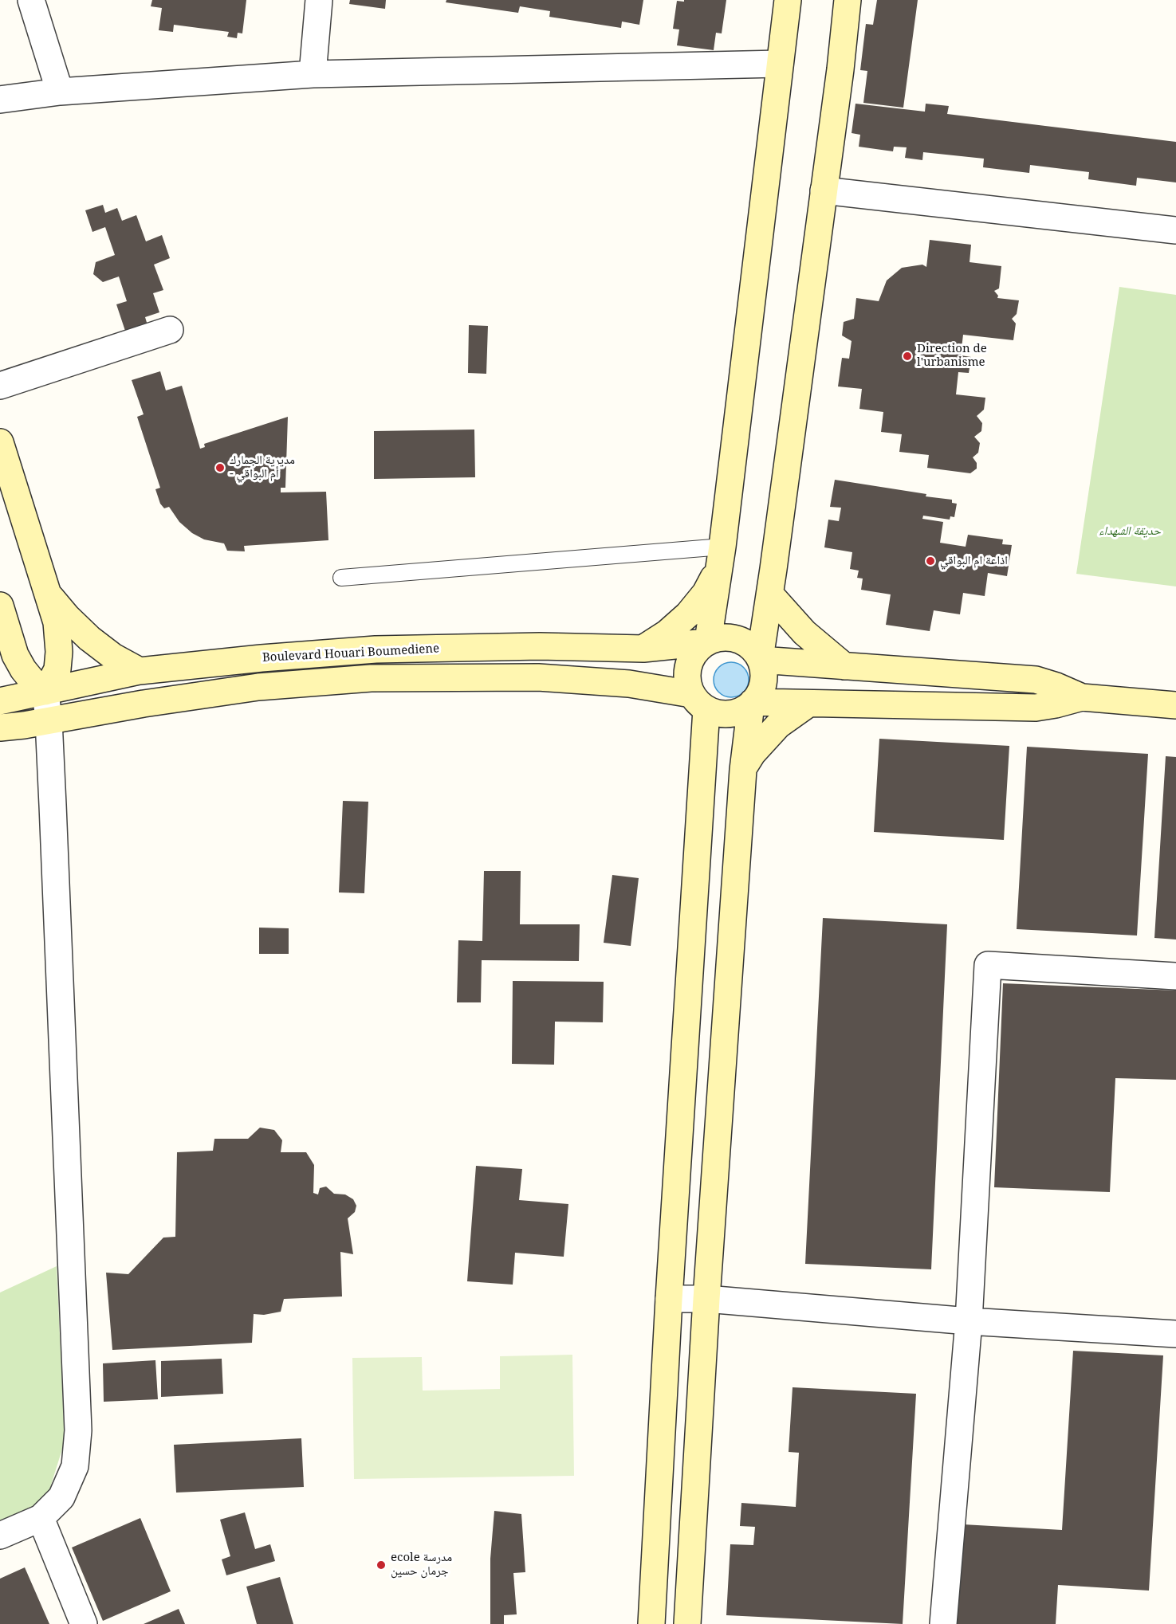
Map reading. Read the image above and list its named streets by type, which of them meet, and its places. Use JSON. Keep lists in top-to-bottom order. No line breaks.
{"streets":{"main road":["Boulevard Houari Boumediene"]},"parks":["حديقة الشهداء"],"places":["Direction de l'urbanisme","مديرية الجمارك - أم البواقي","اذاعة ام البواقي","ecole مدرسة جرمان حسين"]}
